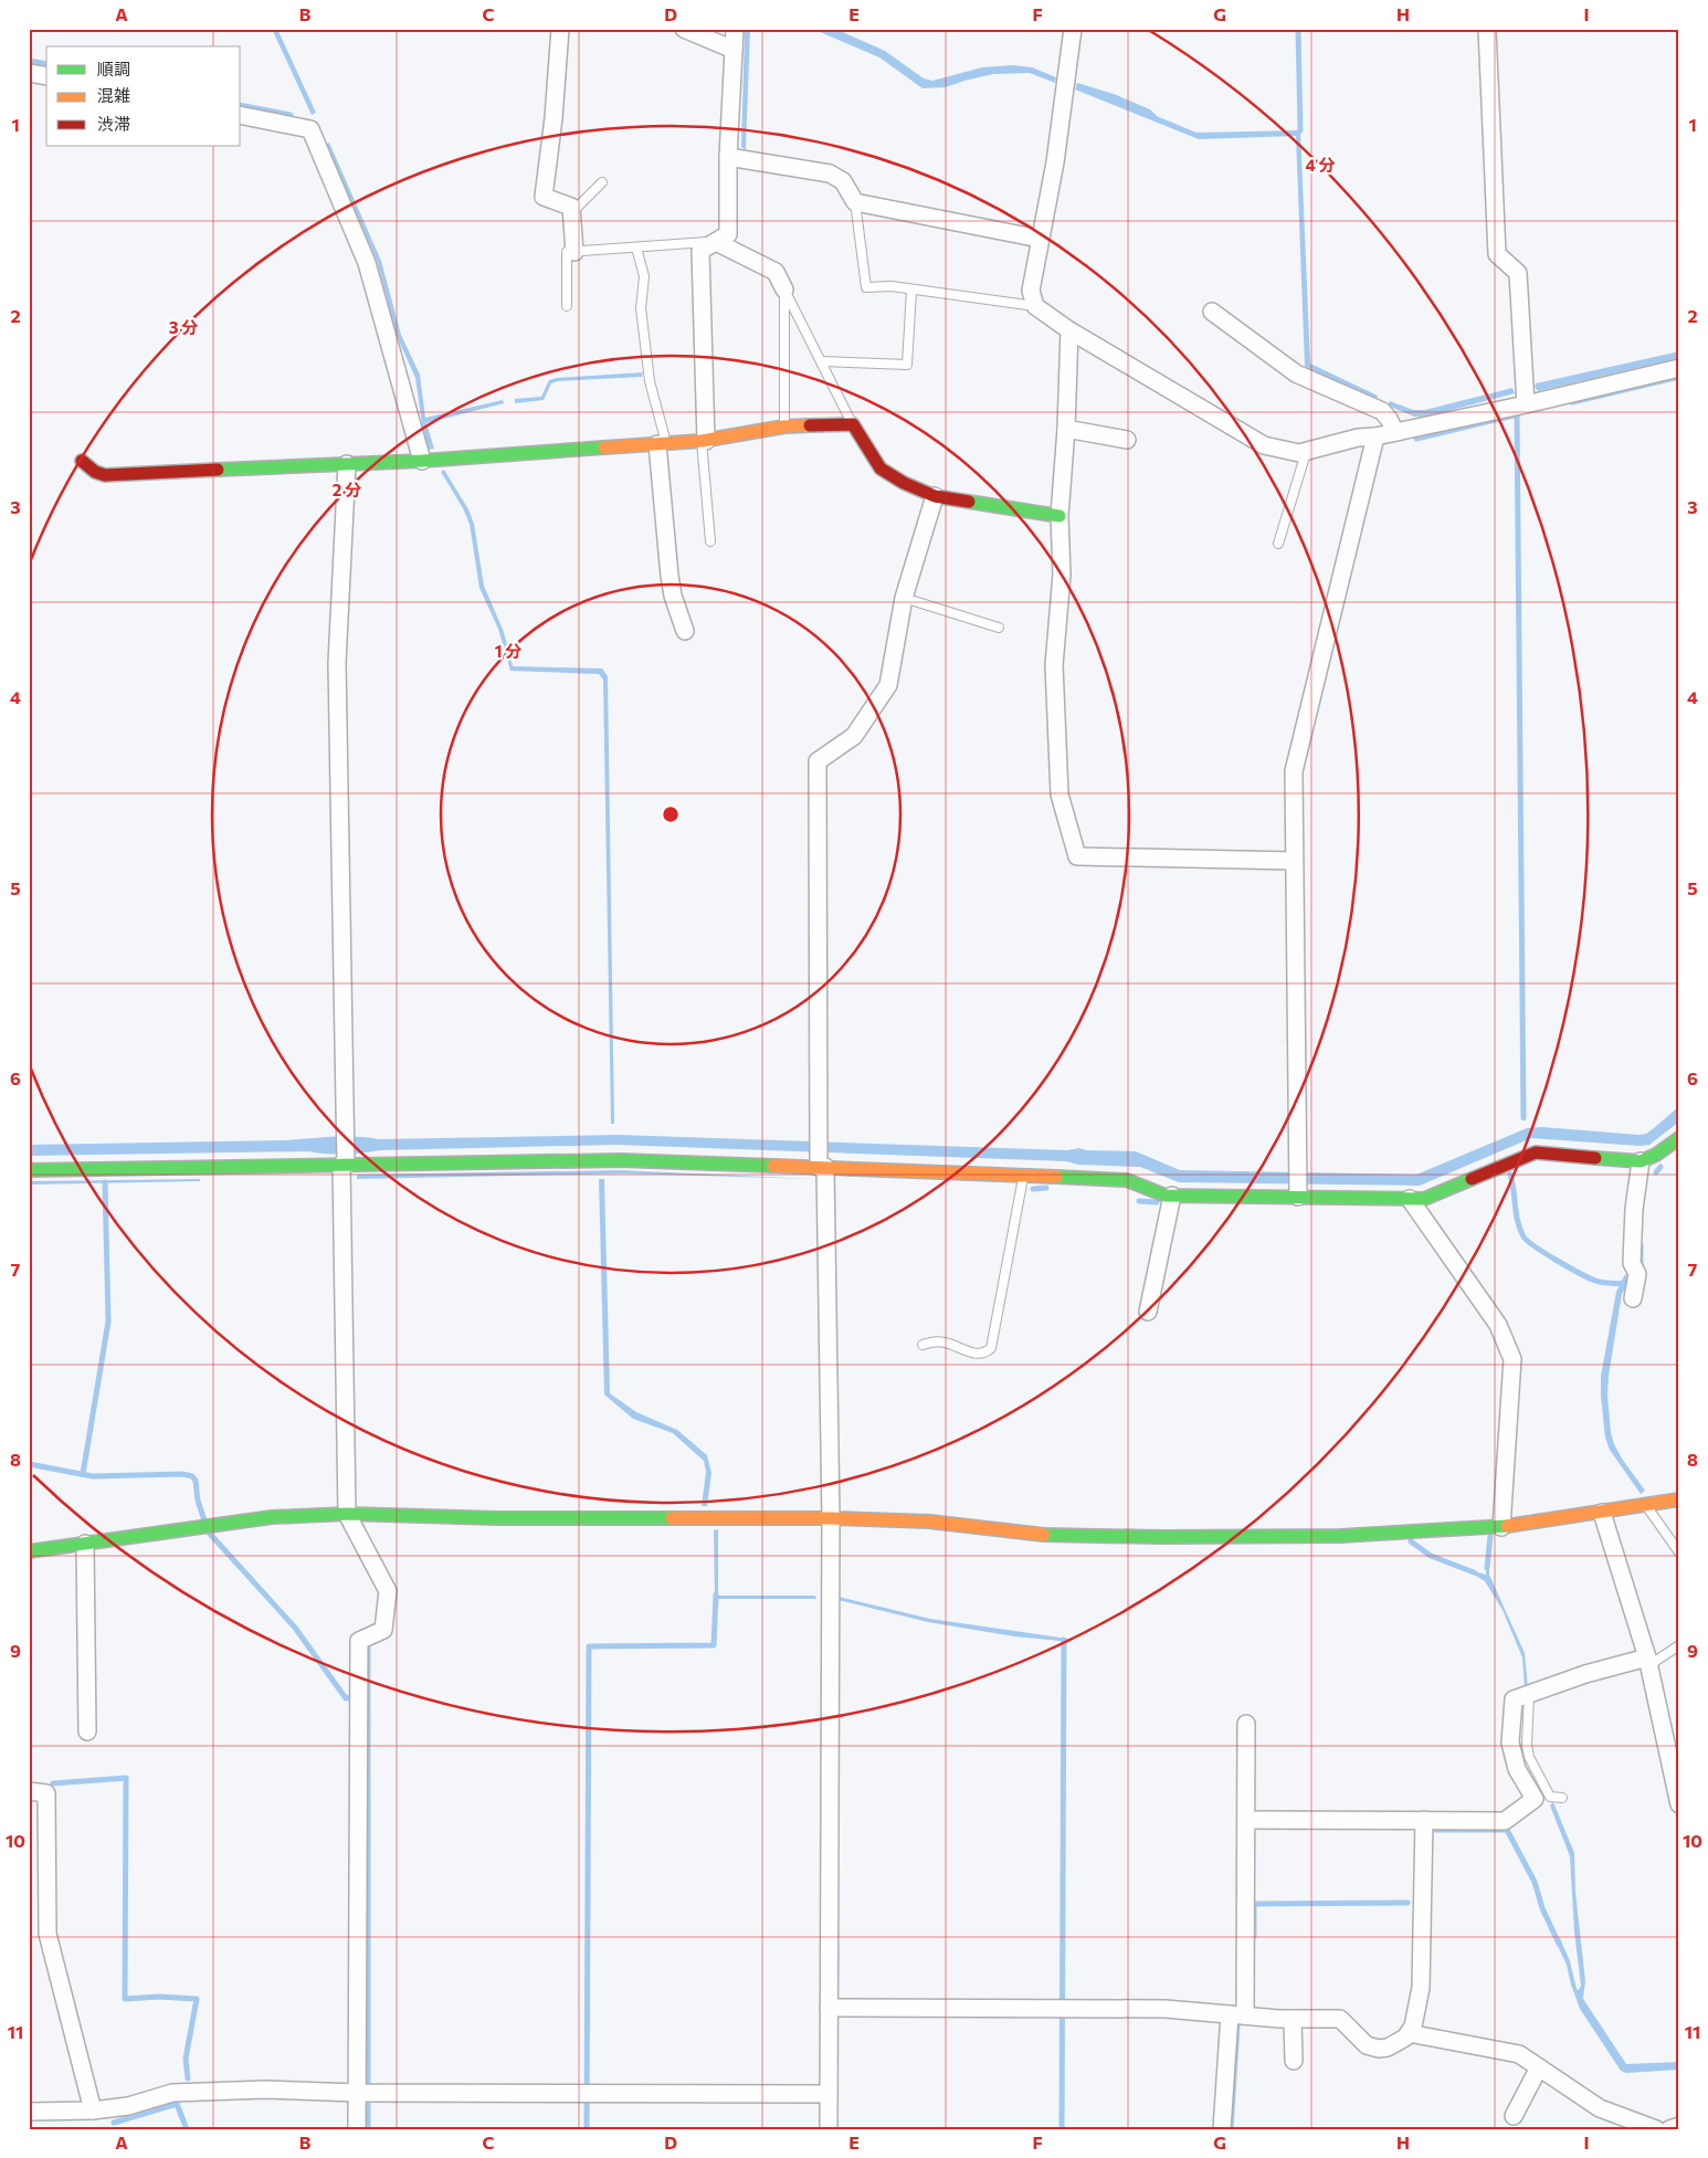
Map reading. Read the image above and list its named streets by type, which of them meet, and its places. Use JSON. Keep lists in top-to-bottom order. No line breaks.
{"legend":["順調","混雑","渋滞"],"grid":{"columns":["A","B","C","D","E","F","G","H","I"],"rows":["1","2","3","4","5","6","7","8","9","10","11"]},"rings":["4 分","3 分","2 分","1 分"]}
